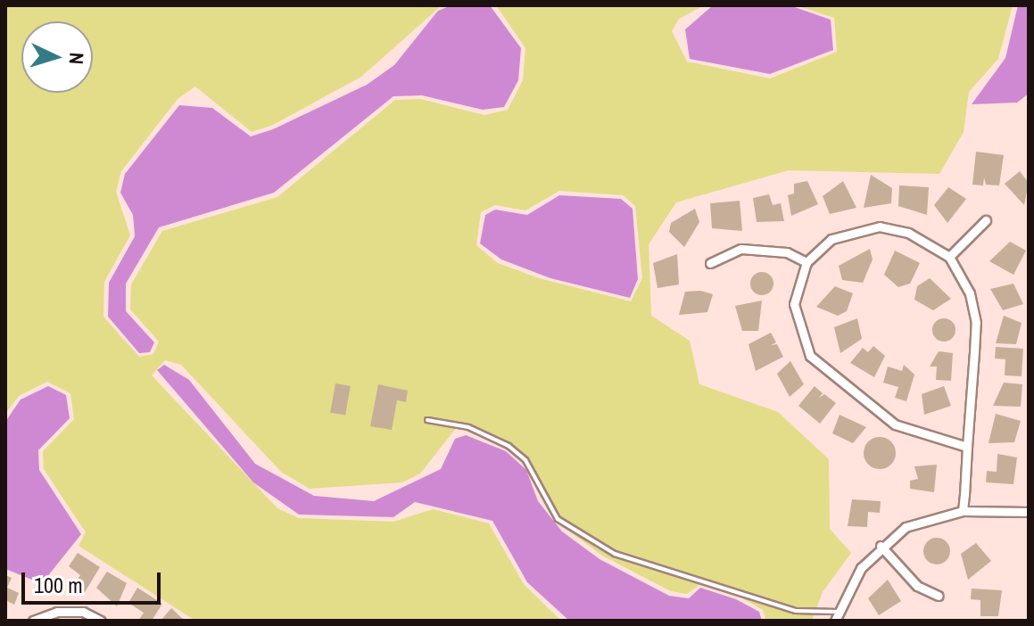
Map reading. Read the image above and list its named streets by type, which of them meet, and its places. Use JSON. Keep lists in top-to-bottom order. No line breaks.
{"scale_bar":"100 m","north":"right"}
